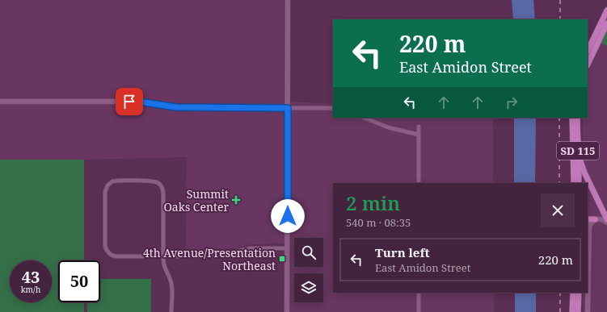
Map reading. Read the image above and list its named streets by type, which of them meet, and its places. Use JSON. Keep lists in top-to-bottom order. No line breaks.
{"streets":{"main road":["SD 115"]},"places":{"health":["Summit Oaks Center"],"transit":["4th Avenue/Presentation Northeast"]},"page":{"turn":["220 m","East Amidon Street"],"heading":["2 min","540 m · 08:35"],"list":[{"name":"Turn left","note":"East Amidon Street","value":"220 m"}],"speed":"43 km/h","limit":"50"}}
